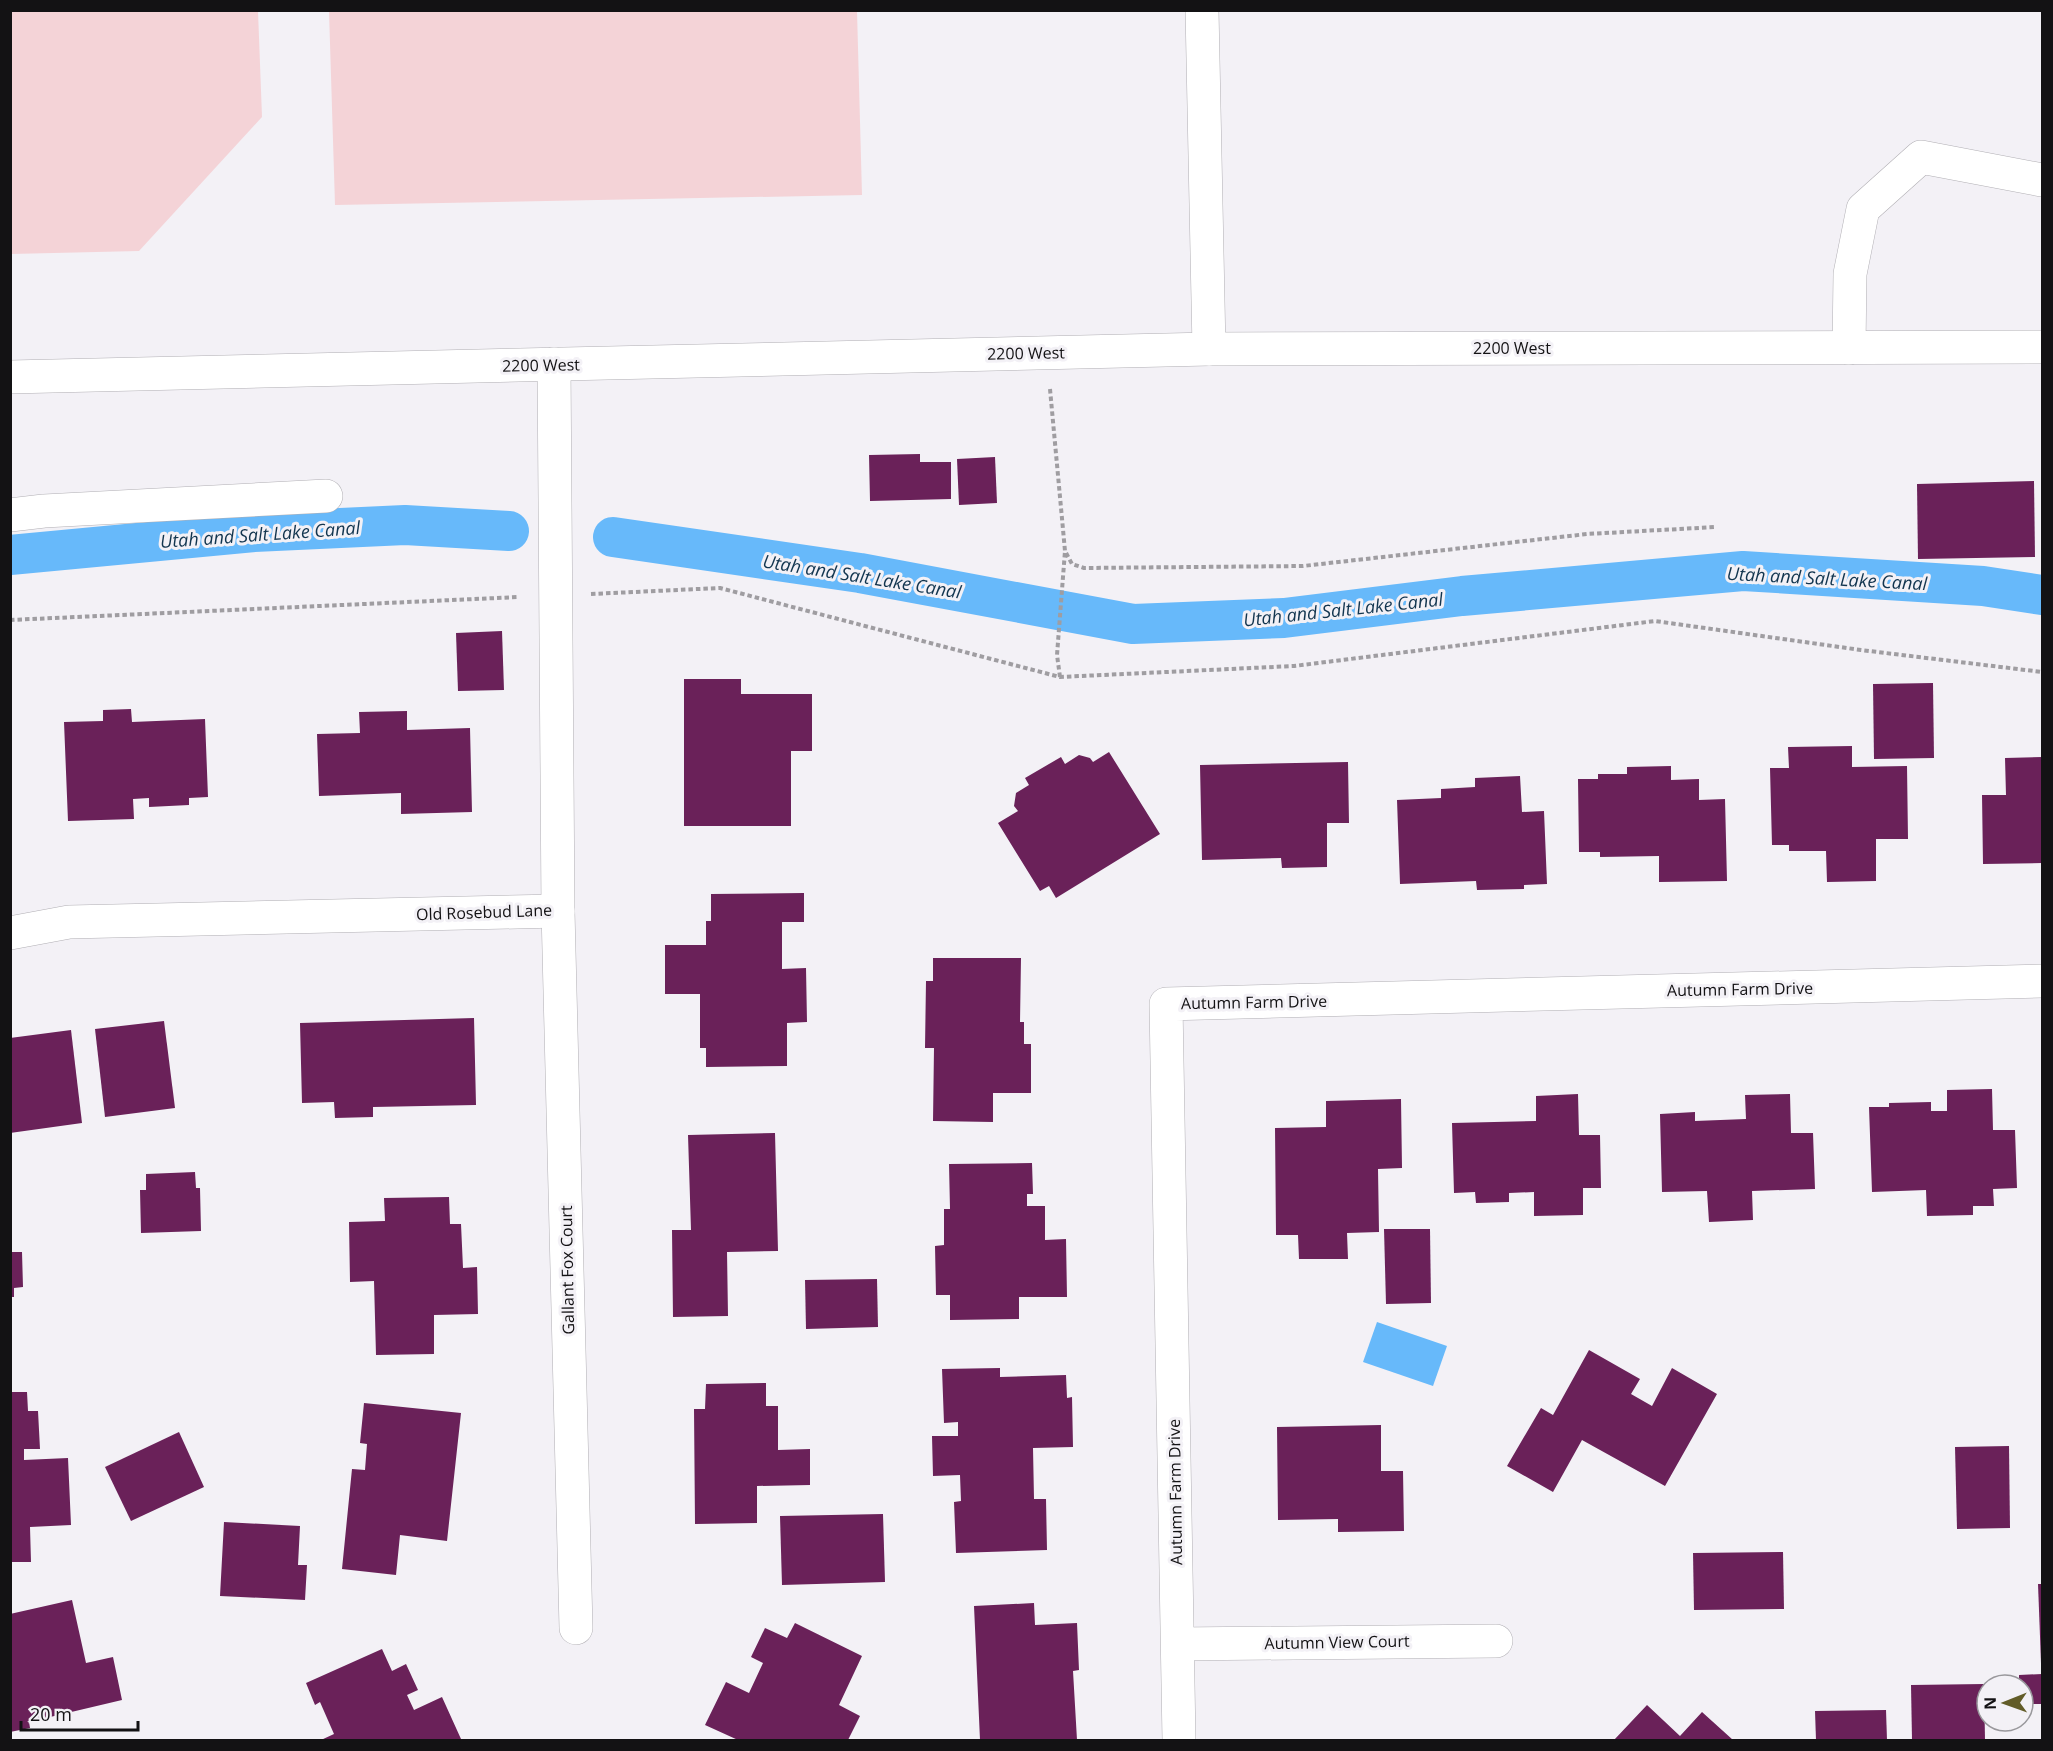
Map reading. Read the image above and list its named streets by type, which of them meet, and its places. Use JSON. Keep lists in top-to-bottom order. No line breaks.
{"streets":{"street":["2200 West","Old Rosebud Lane","Autumn Farm Drive","Gallant Fox Court","Autumn View Court"]},"crossings":[["2200 West","Old Rosebud Lane"],["Old Rosebud Lane","Gallant Fox Court"],["Autumn Farm Drive","Autumn View Court"]],"water":["Utah and Salt Lake Canal"],"scale_bar":"20 m","north":"left"}
